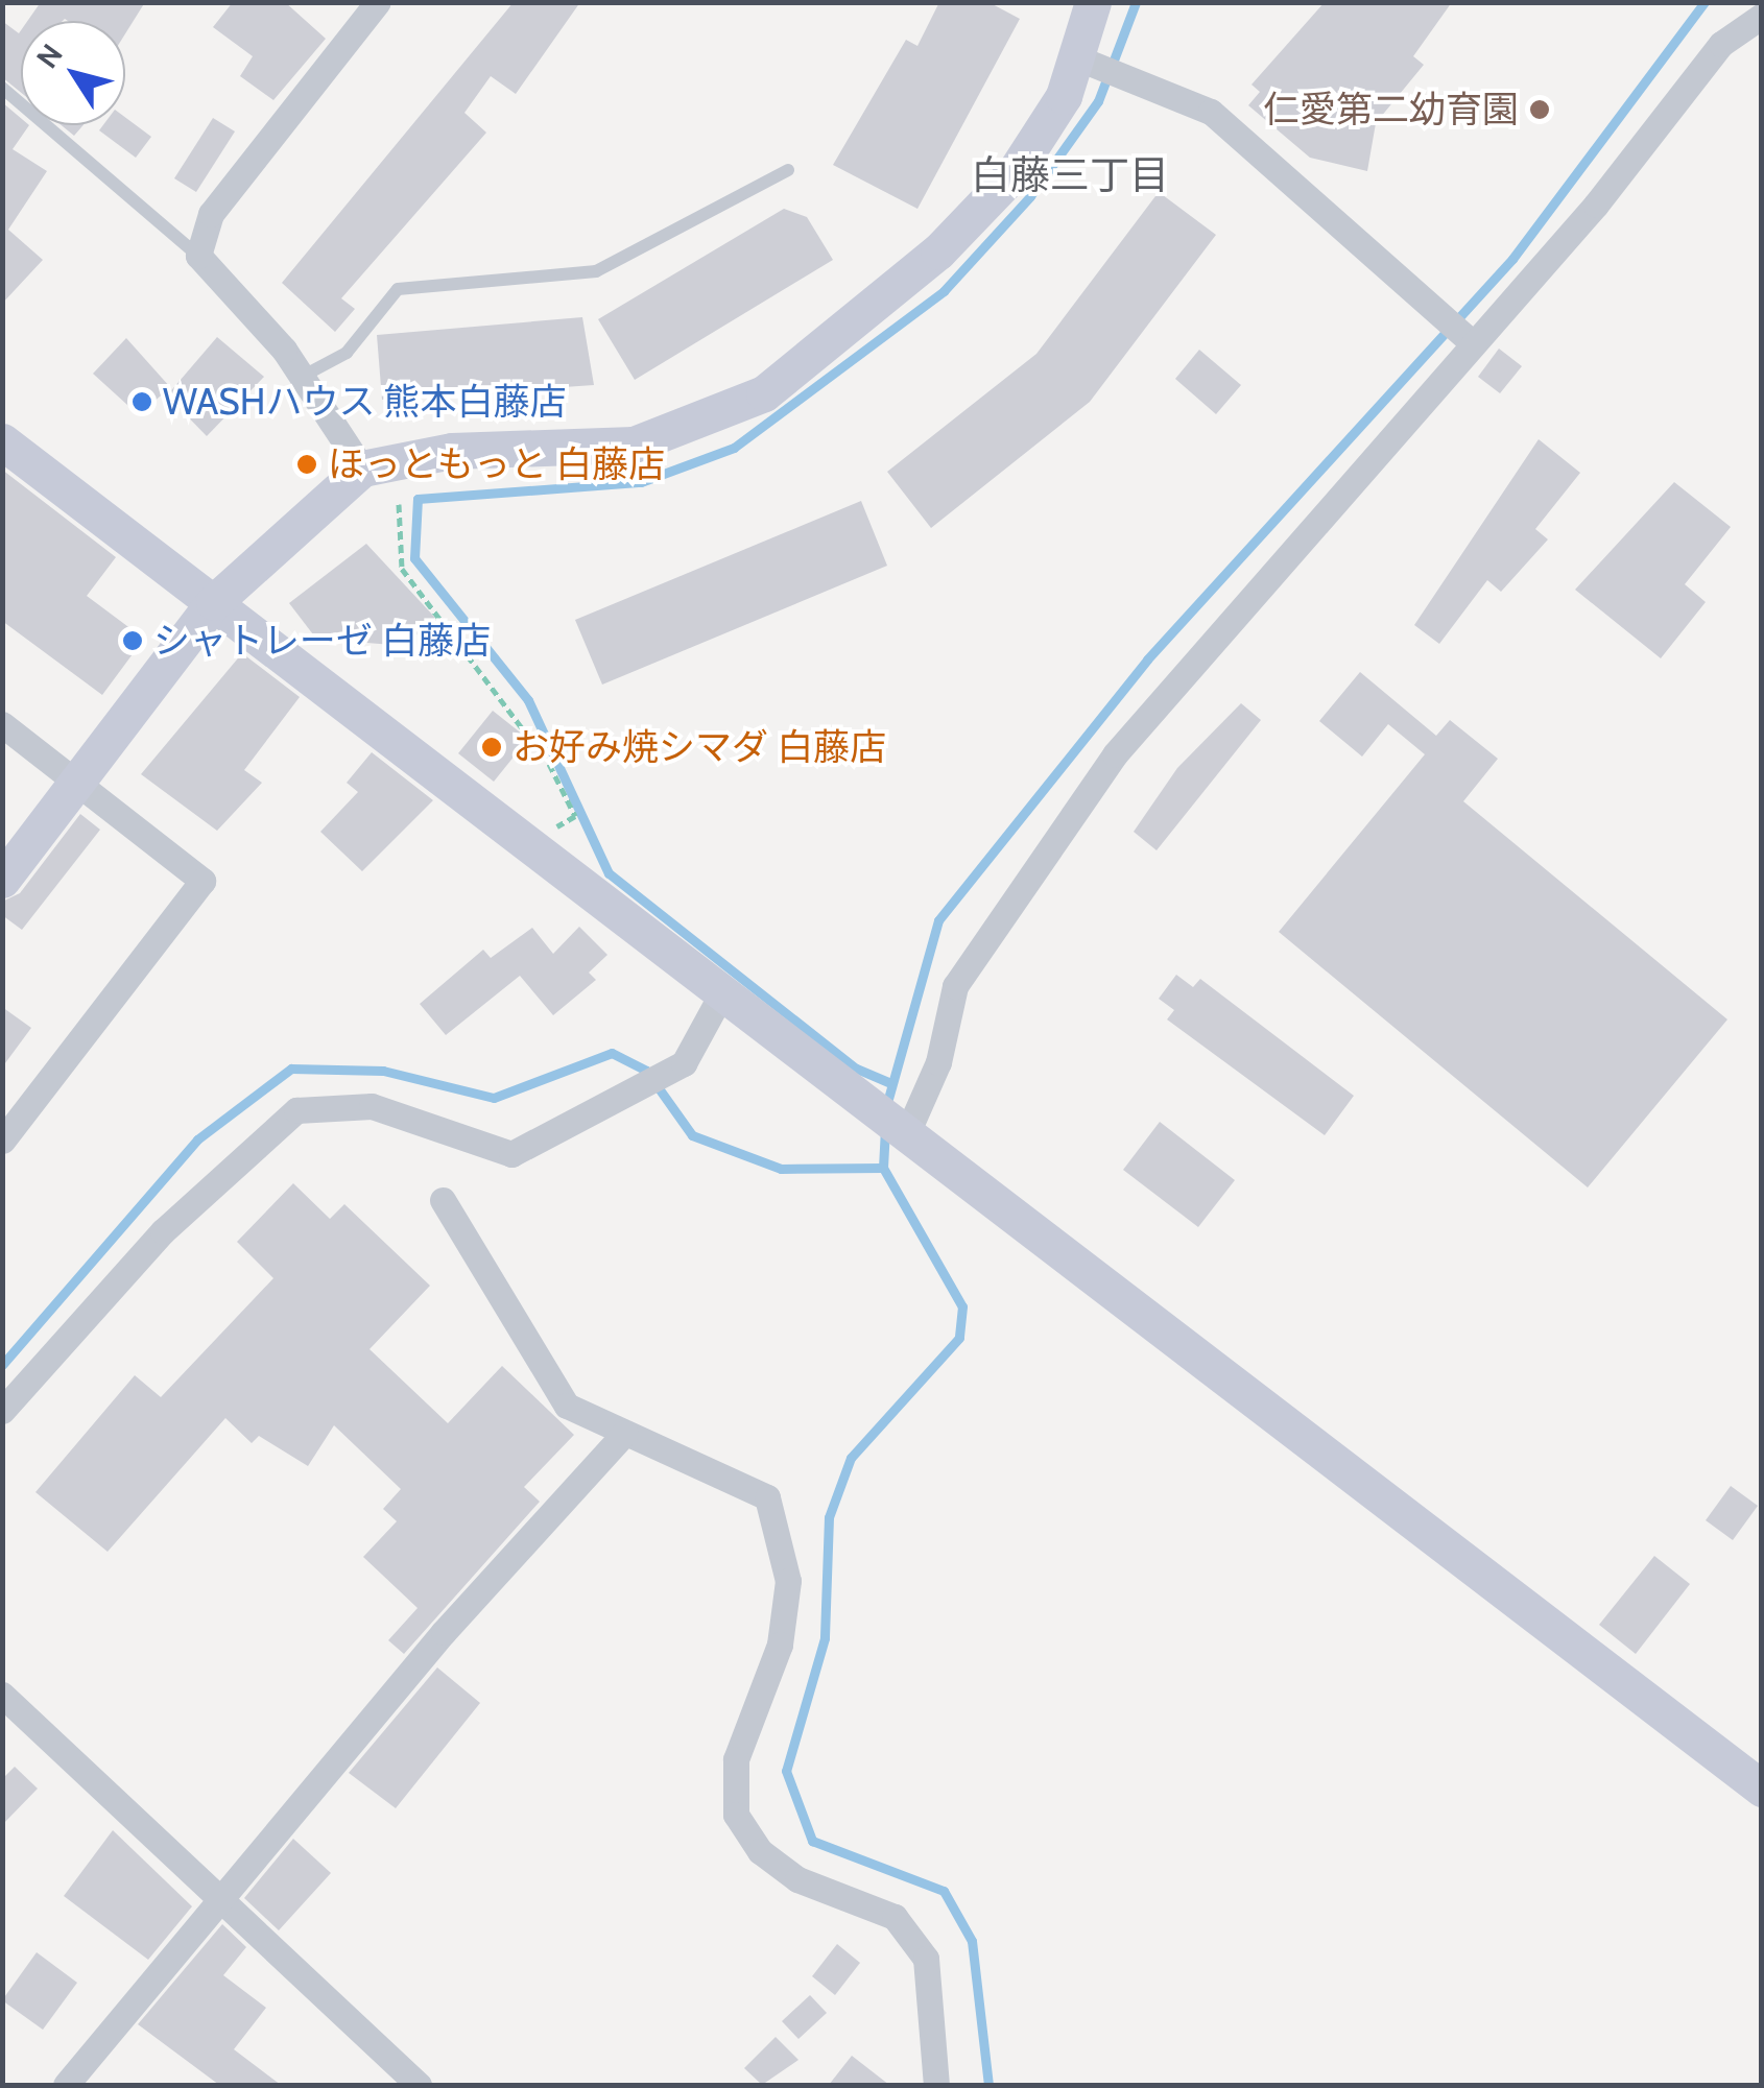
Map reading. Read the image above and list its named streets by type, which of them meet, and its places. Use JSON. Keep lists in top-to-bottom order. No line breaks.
{"districts":["白藤三丁目"],"places":["仁愛第二幼育園","WASHハウス 熊本白藤店","ほっともっと 白藤店","シャトレーゼ 白藤店","お好み焼シマダ 白藤店"],"north":"top left"}
